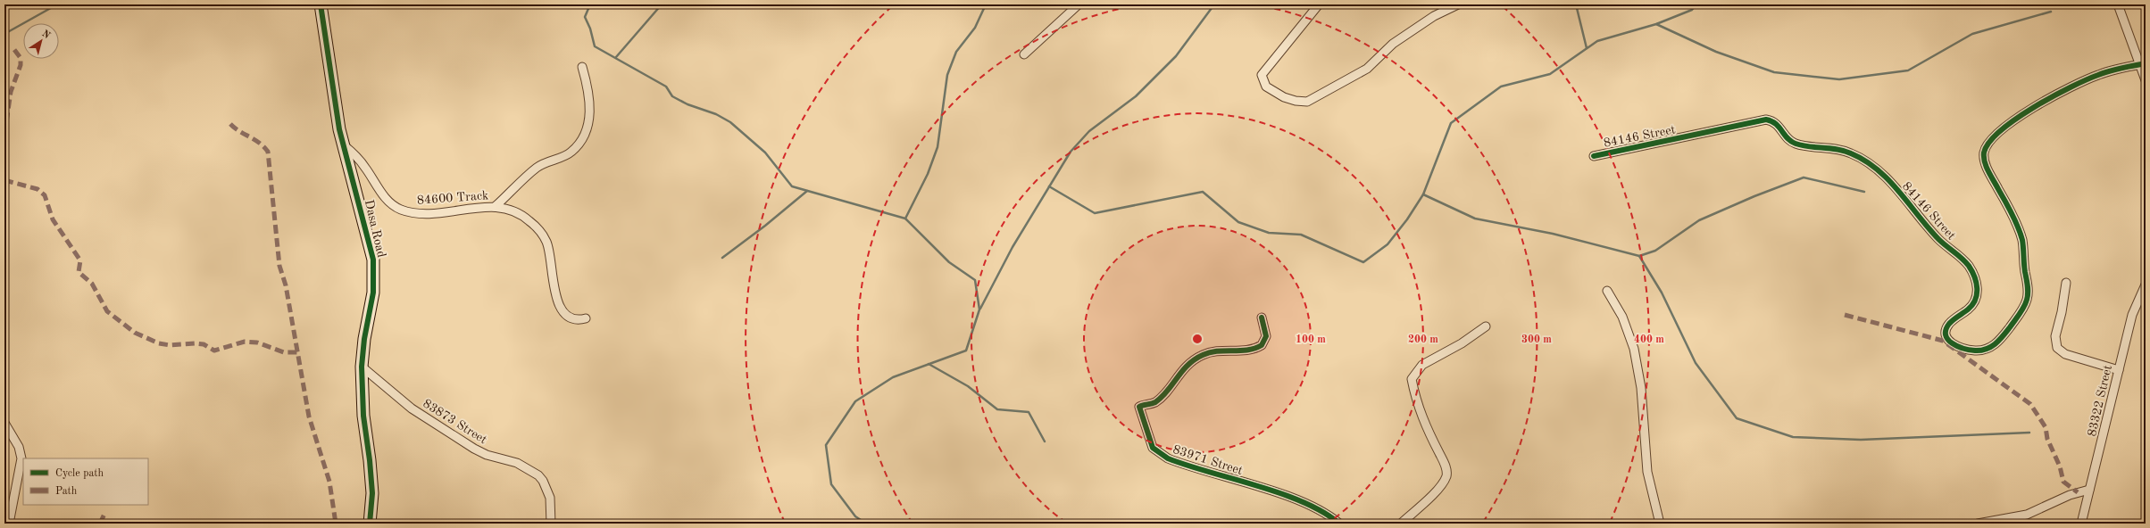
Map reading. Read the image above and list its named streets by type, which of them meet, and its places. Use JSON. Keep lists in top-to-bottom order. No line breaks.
{"streets":{"street":["84146 Street","84600 Track","Dasa Road","83322 Street","83873 Street","83971 Street"]},"crossings":[["84600 Track","Dasa Road"],["Dasa Road","83873 Street"]],"legend":["Cycle path","Path"],"north":"top right","rings":["100 m","200 m","300 m","400 m"]}
